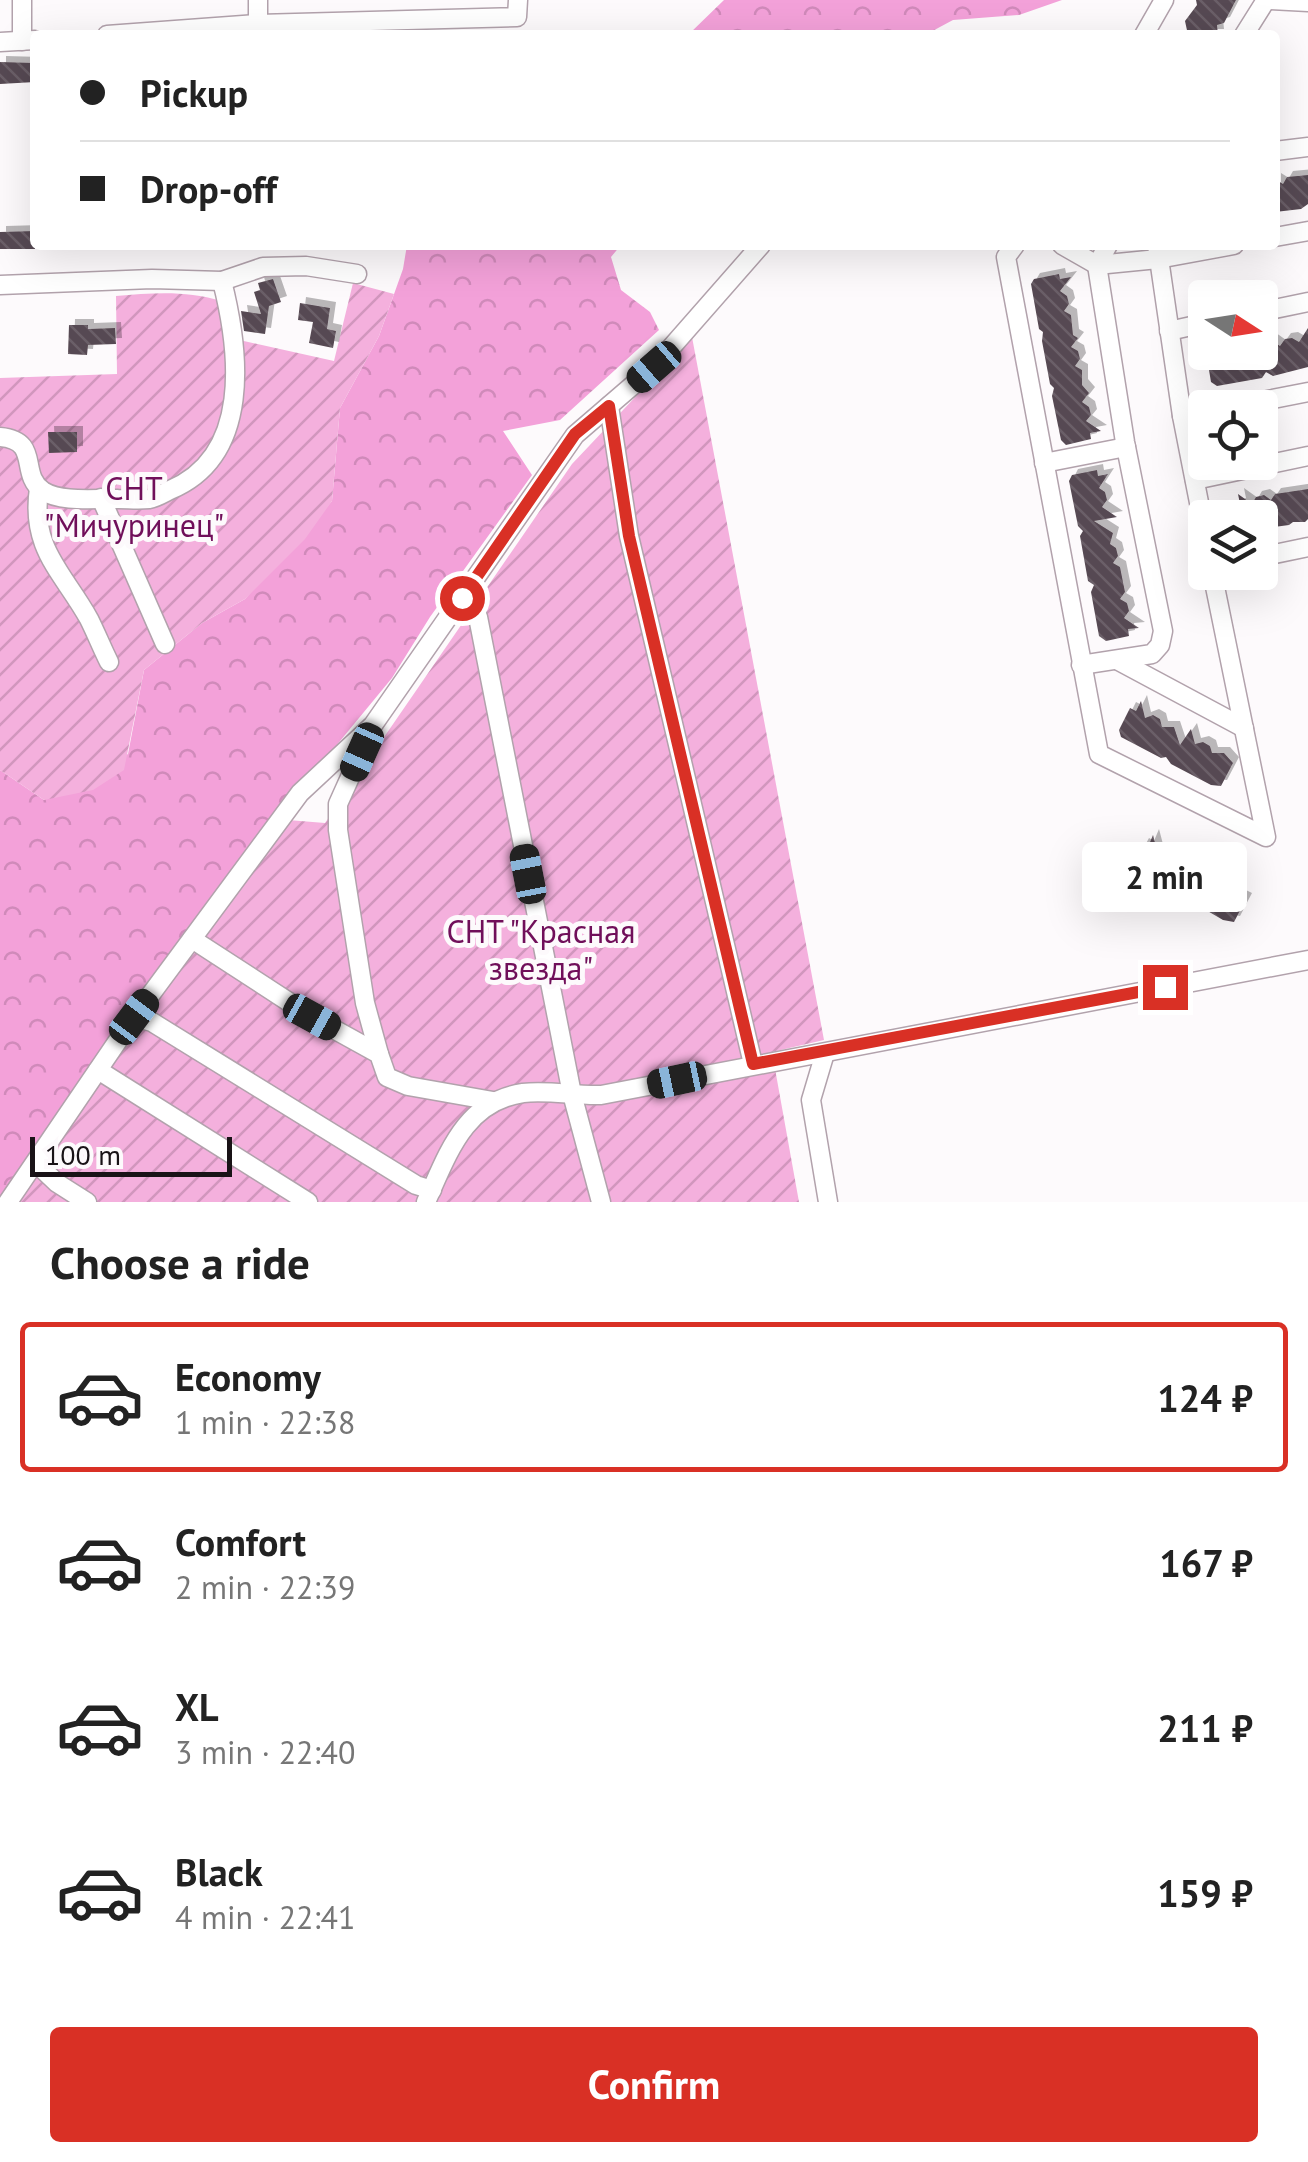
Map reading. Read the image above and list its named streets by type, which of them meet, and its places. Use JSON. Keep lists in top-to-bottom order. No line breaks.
{"parks":["СНТ \"Мичуринец\"","СНТ \"Красная звезда\""],"scale_bar":"100 m","north":"right","page":{"banner":["Pickup","Drop-off"],"bubble":"2 min","scale":"100 m","heading":"Choose a ride","list":[{"name":"Economy","note":"1 min · 22:38","value":"124 ₽"},{"name":"Comfort","note":"2 min · 22:39","value":"167 ₽"},{"name":"XL","note":"3 min · 22:40","value":"211 ₽"},{"name":"Black","note":"4 min · 22:41","value":"159 ₽"}],"buttons":"Confirm"}}
